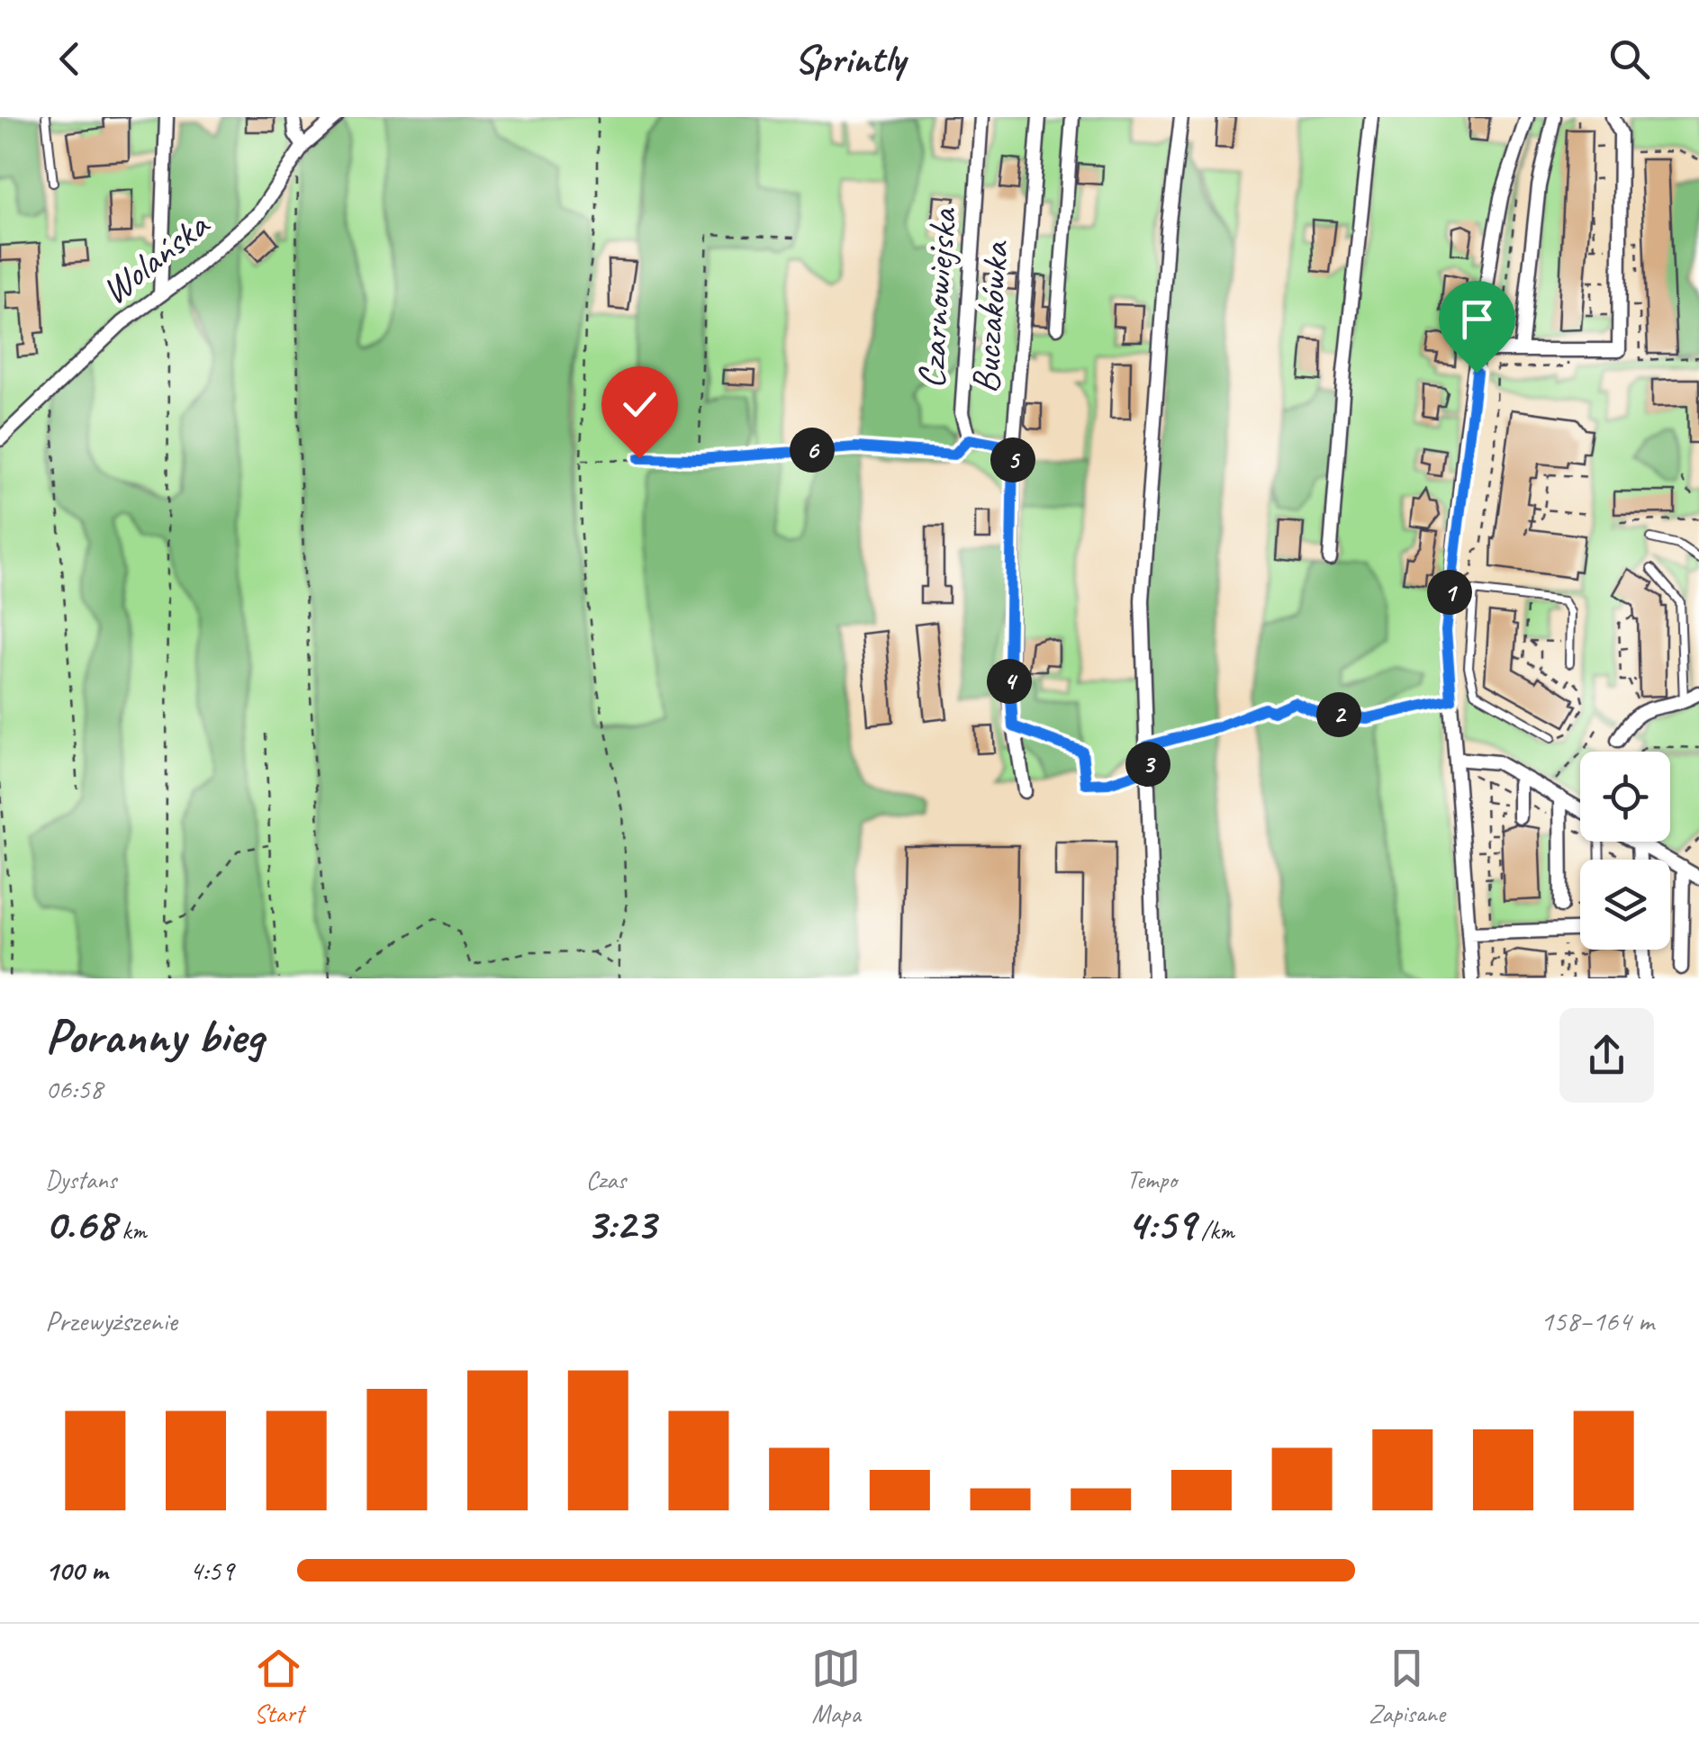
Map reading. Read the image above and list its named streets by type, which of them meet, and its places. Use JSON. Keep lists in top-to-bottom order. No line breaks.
{"streets":{"street":["Wolańska","Czarnowiejska","Buczakówka"]},"crossings":[["Czarnowiejska","Buczakówka"]],"page":{"header":"Sprintly","pins":["6","5","1","4","2","3"],"heading":["Poranny bieg","06:58"],"stats":[["Dystans","0.68 km"],["Czas","3:23"],["Tempo","4:59 /km"]],"chart":["Przewyższenie","158–164 m"],"list":[{"name":"100 m","note":"4:59"}],"tabs":["Start","Mapa","Zapisane"]}}
